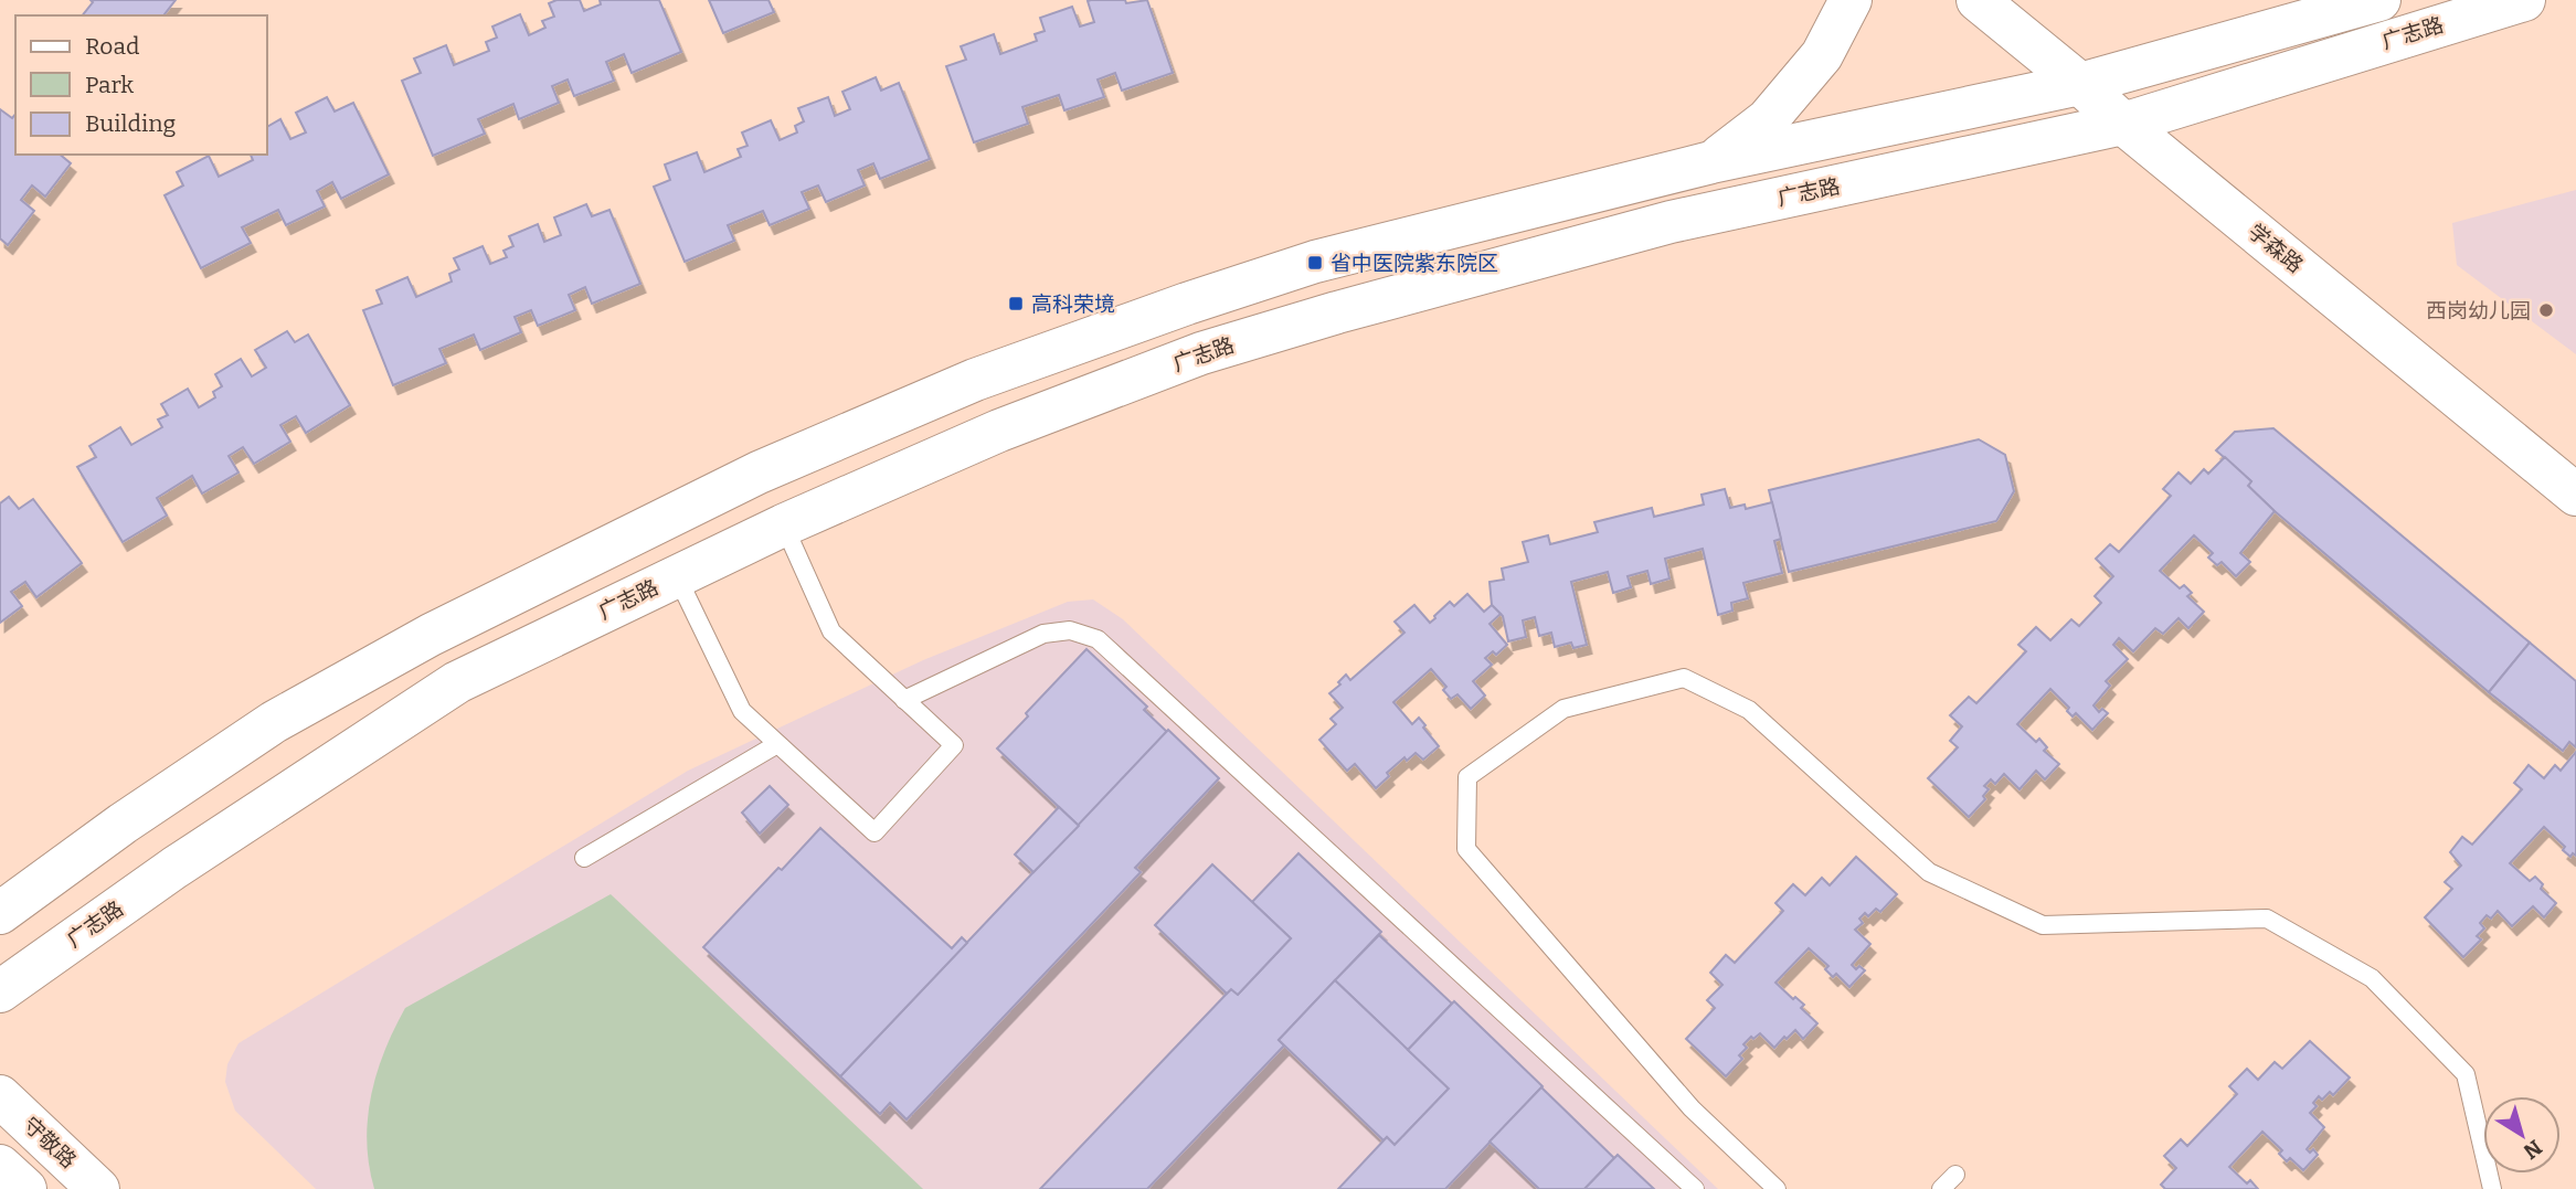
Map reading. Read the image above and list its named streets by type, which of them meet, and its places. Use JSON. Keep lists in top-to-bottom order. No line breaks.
{"streets":{"street":["广志路","学森路","守敬路"]},"crossings":[["广志路","学森路"]],"places":{"transit":["省中医院紫东院区","高科荣境"],"other":["西岗幼儿园"]},"legend":["Road","Park","Building"],"north":"bottom right"}
